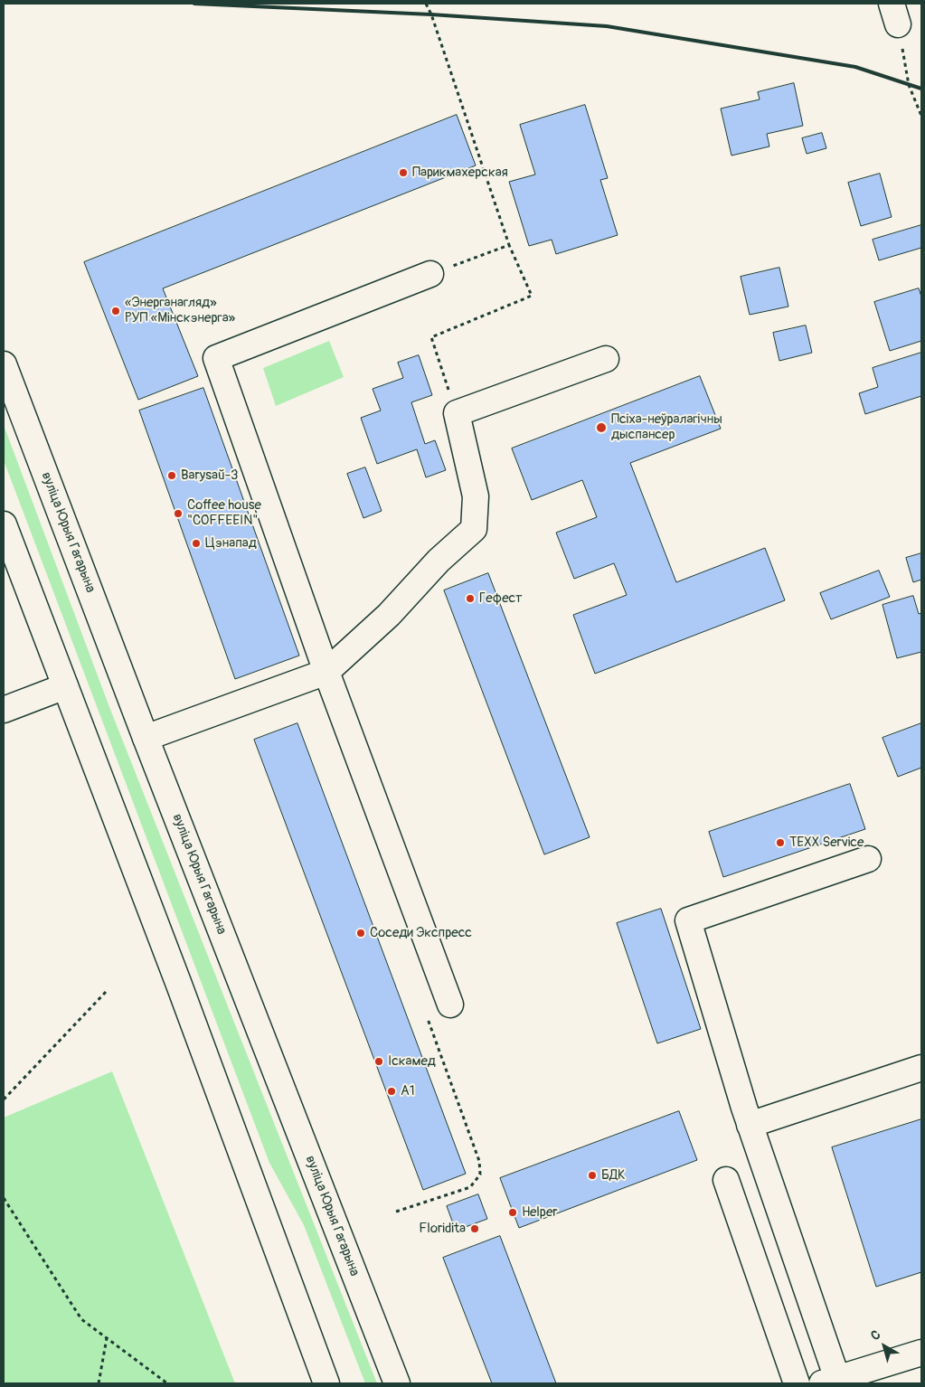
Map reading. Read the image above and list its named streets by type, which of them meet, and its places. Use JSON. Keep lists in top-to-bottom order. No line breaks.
{"streets":{"main road":["вуліца Юрыя Гагарына"]},"places":["Парикмахерская","«Энерганагляд» РУП «Мінскэнерга»","Псіха-неўралагічны дыспансер","Barysaŭ-3","Coffee house \"COFFEEIN\"","Цэнапад","Гефест","TEXX Service","Соседи Экспресс","Іскамед","A1","БДК","Helper","Floridita"],"north":"top left"}
